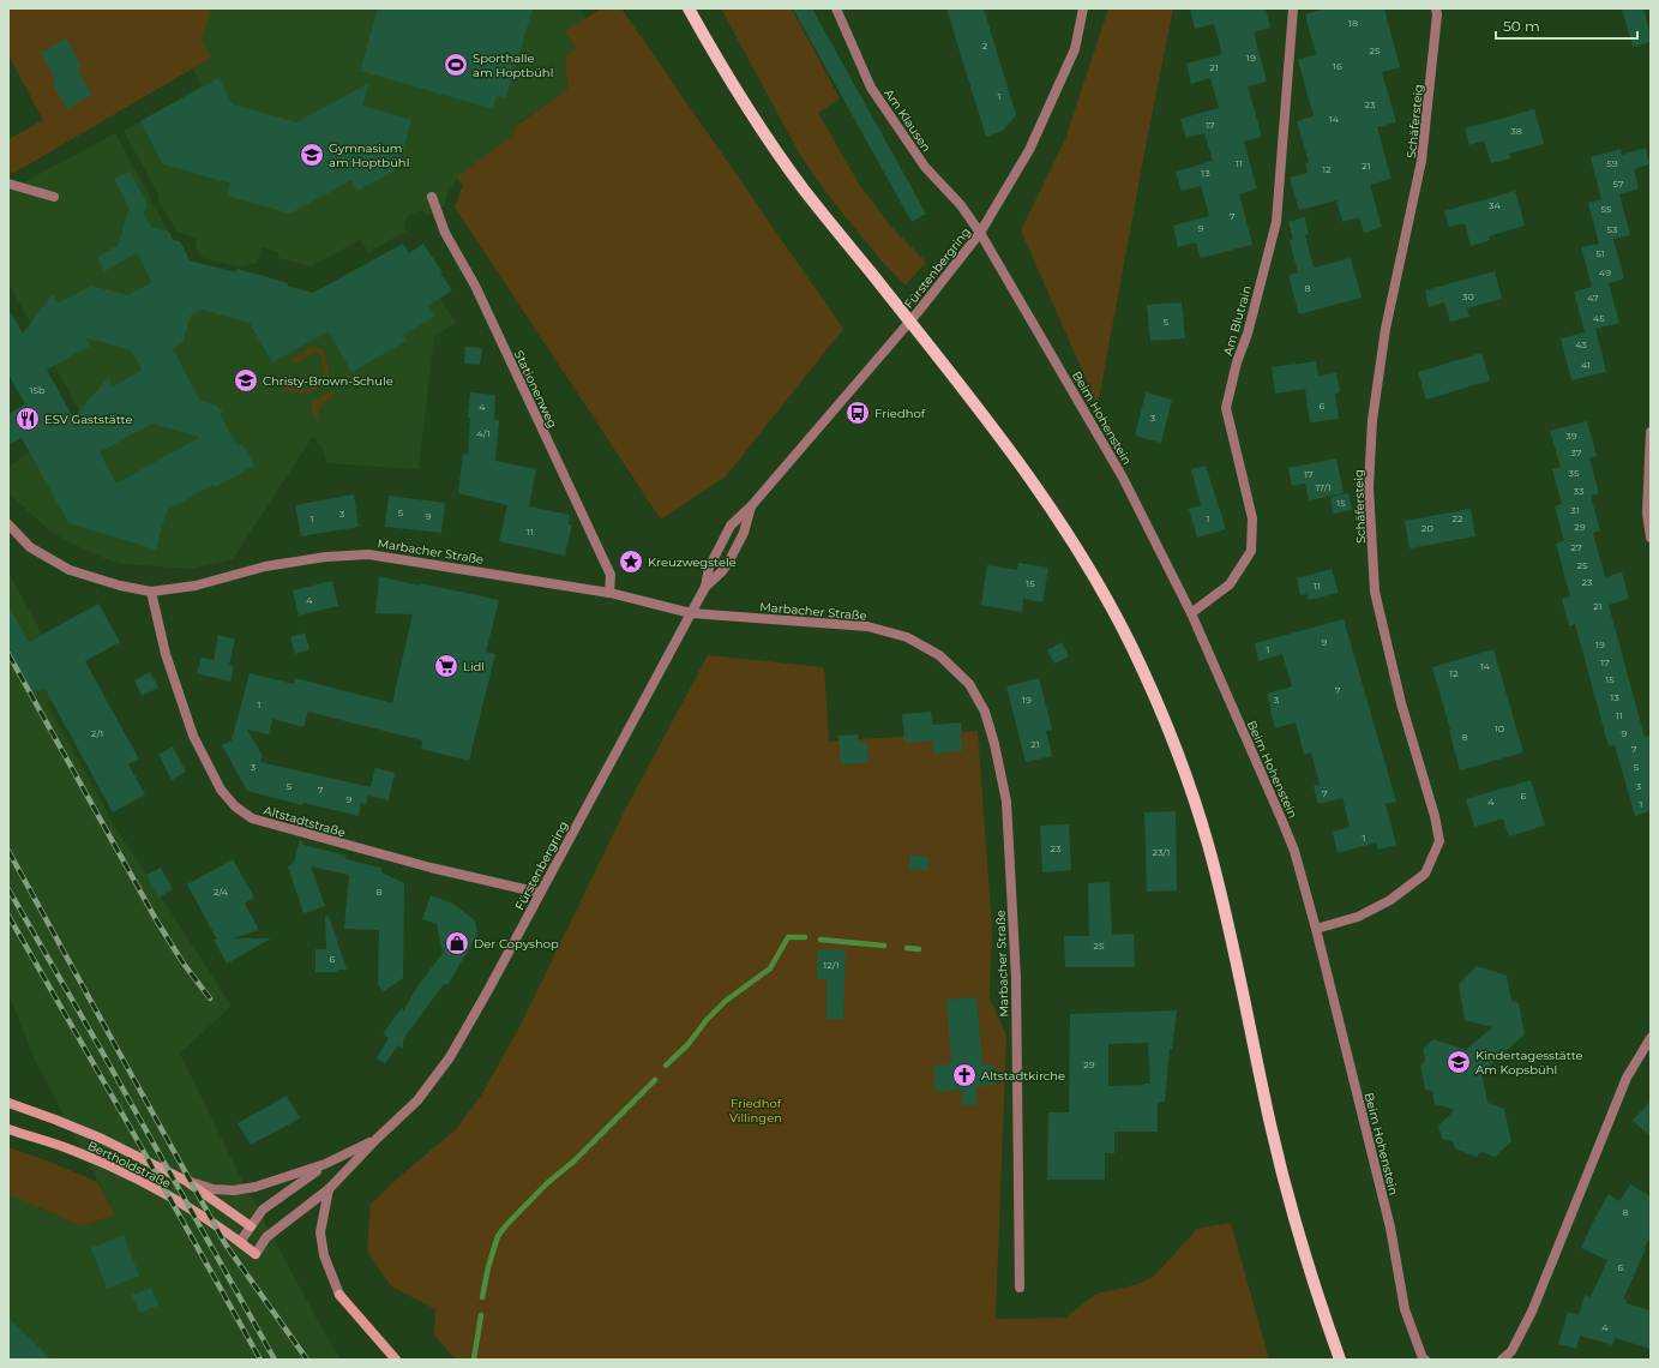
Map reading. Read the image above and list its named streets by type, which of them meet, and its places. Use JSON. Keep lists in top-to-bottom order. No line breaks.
{"streets":{"main road":["Bertholdstraße"],"street":["Am Klausen","Schäfersteig","Fürstenbergring","Am Blutrain","Stationenweg","Beim Hohenstein","Marbacher Straße","Altstadtstraße"]},"crossings":[["Am Klausen","Fürstenbergring"],["Am Klausen","Beim Hohenstein"],["Schäfersteig","Beim Hohenstein"],["Fürstenbergring","Beim Hohenstein"],["Fürstenbergring","Marbacher Straße"],["Fürstenbergring","Altstadtstraße"],["Am Blutrain","Beim Hohenstein"],["Stationenweg","Marbacher Straße"],["Marbacher Straße","Altstadtstraße"]],"parks":["Friedhof Villingen"],"places":{"sports":["Sporthalle am Hoptbühl"],"school or university":["Gymnasium am Hoptbühl","Christy-Brown-Schule","Kindertagesstätte Am Kopsbühl"],"bus stop":["Friedhof"],"restaurant":["ESV Gaststätte"],"place":["Kreuzwegstele"],"supermarket":["Lidl"],"shop":["Der Copyshop"],"church":["Altstadtkirche"]},"house_numbers":["18","2","25","19","16","21","1","23","14","17","38","11","59","21","12","13","57","34","55","7","9","53","51","49","8","30","47","45","5","43","41","15b","6","4","3","4/1","39","37","35","17","17/1","33","15","31","5","3","9","1","1","22","29","20","11","27","25","23","15","11","4","21","9","19","1","17","14","12","15","7","13","19","3","1","11","10","2/1","9","8","21","7","3","5","5","3","7","7","6","9","4","1","1","23","23/1","2/4","8","25","6","12/1","29","8","6","4"],"scale_bar":"50 m"}
